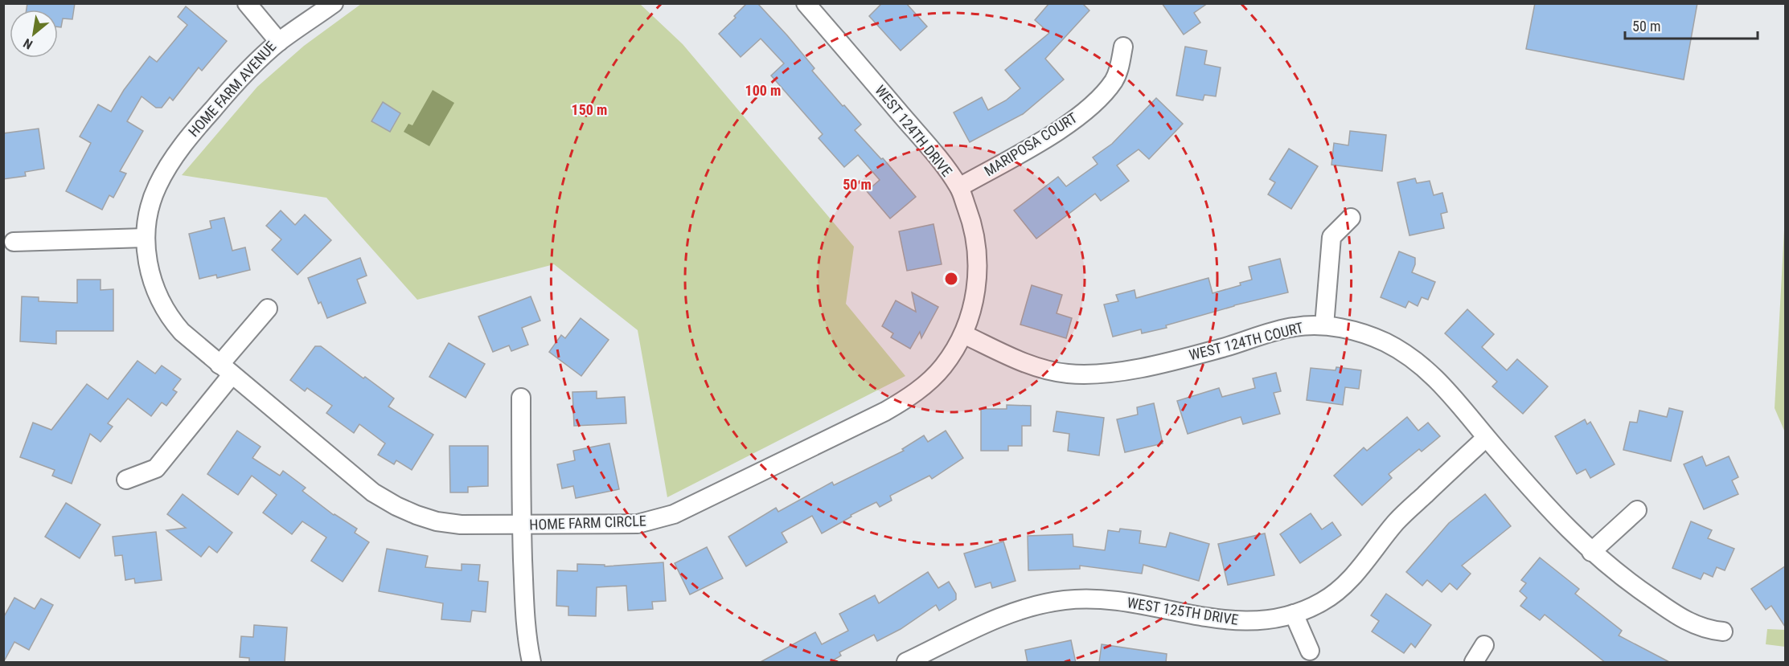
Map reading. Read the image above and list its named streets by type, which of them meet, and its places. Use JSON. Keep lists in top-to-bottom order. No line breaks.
{"streets":{"street":["HOME FARM AVENUE","WEST 124TH DRIVE","MARIPOSA COURT","WEST 124TH COURT","HOME FARM CIRCLE","WEST 125TH DRIVE"]},"crossings":[["HOME FARM AVENUE","HOME FARM CIRCLE"],["WEST 124TH DRIVE","MARIPOSA COURT"],["WEST 124TH DRIVE","WEST 124TH COURT"],["WEST 124TH DRIVE","HOME FARM CIRCLE"],["WEST 124TH COURT","HOME FARM CIRCLE"],["WEST 124TH COURT","WEST 125TH DRIVE"]],"scale_bar":"50 m","north":"bottom left","rings":["100 m","150 m","50 m"]}
